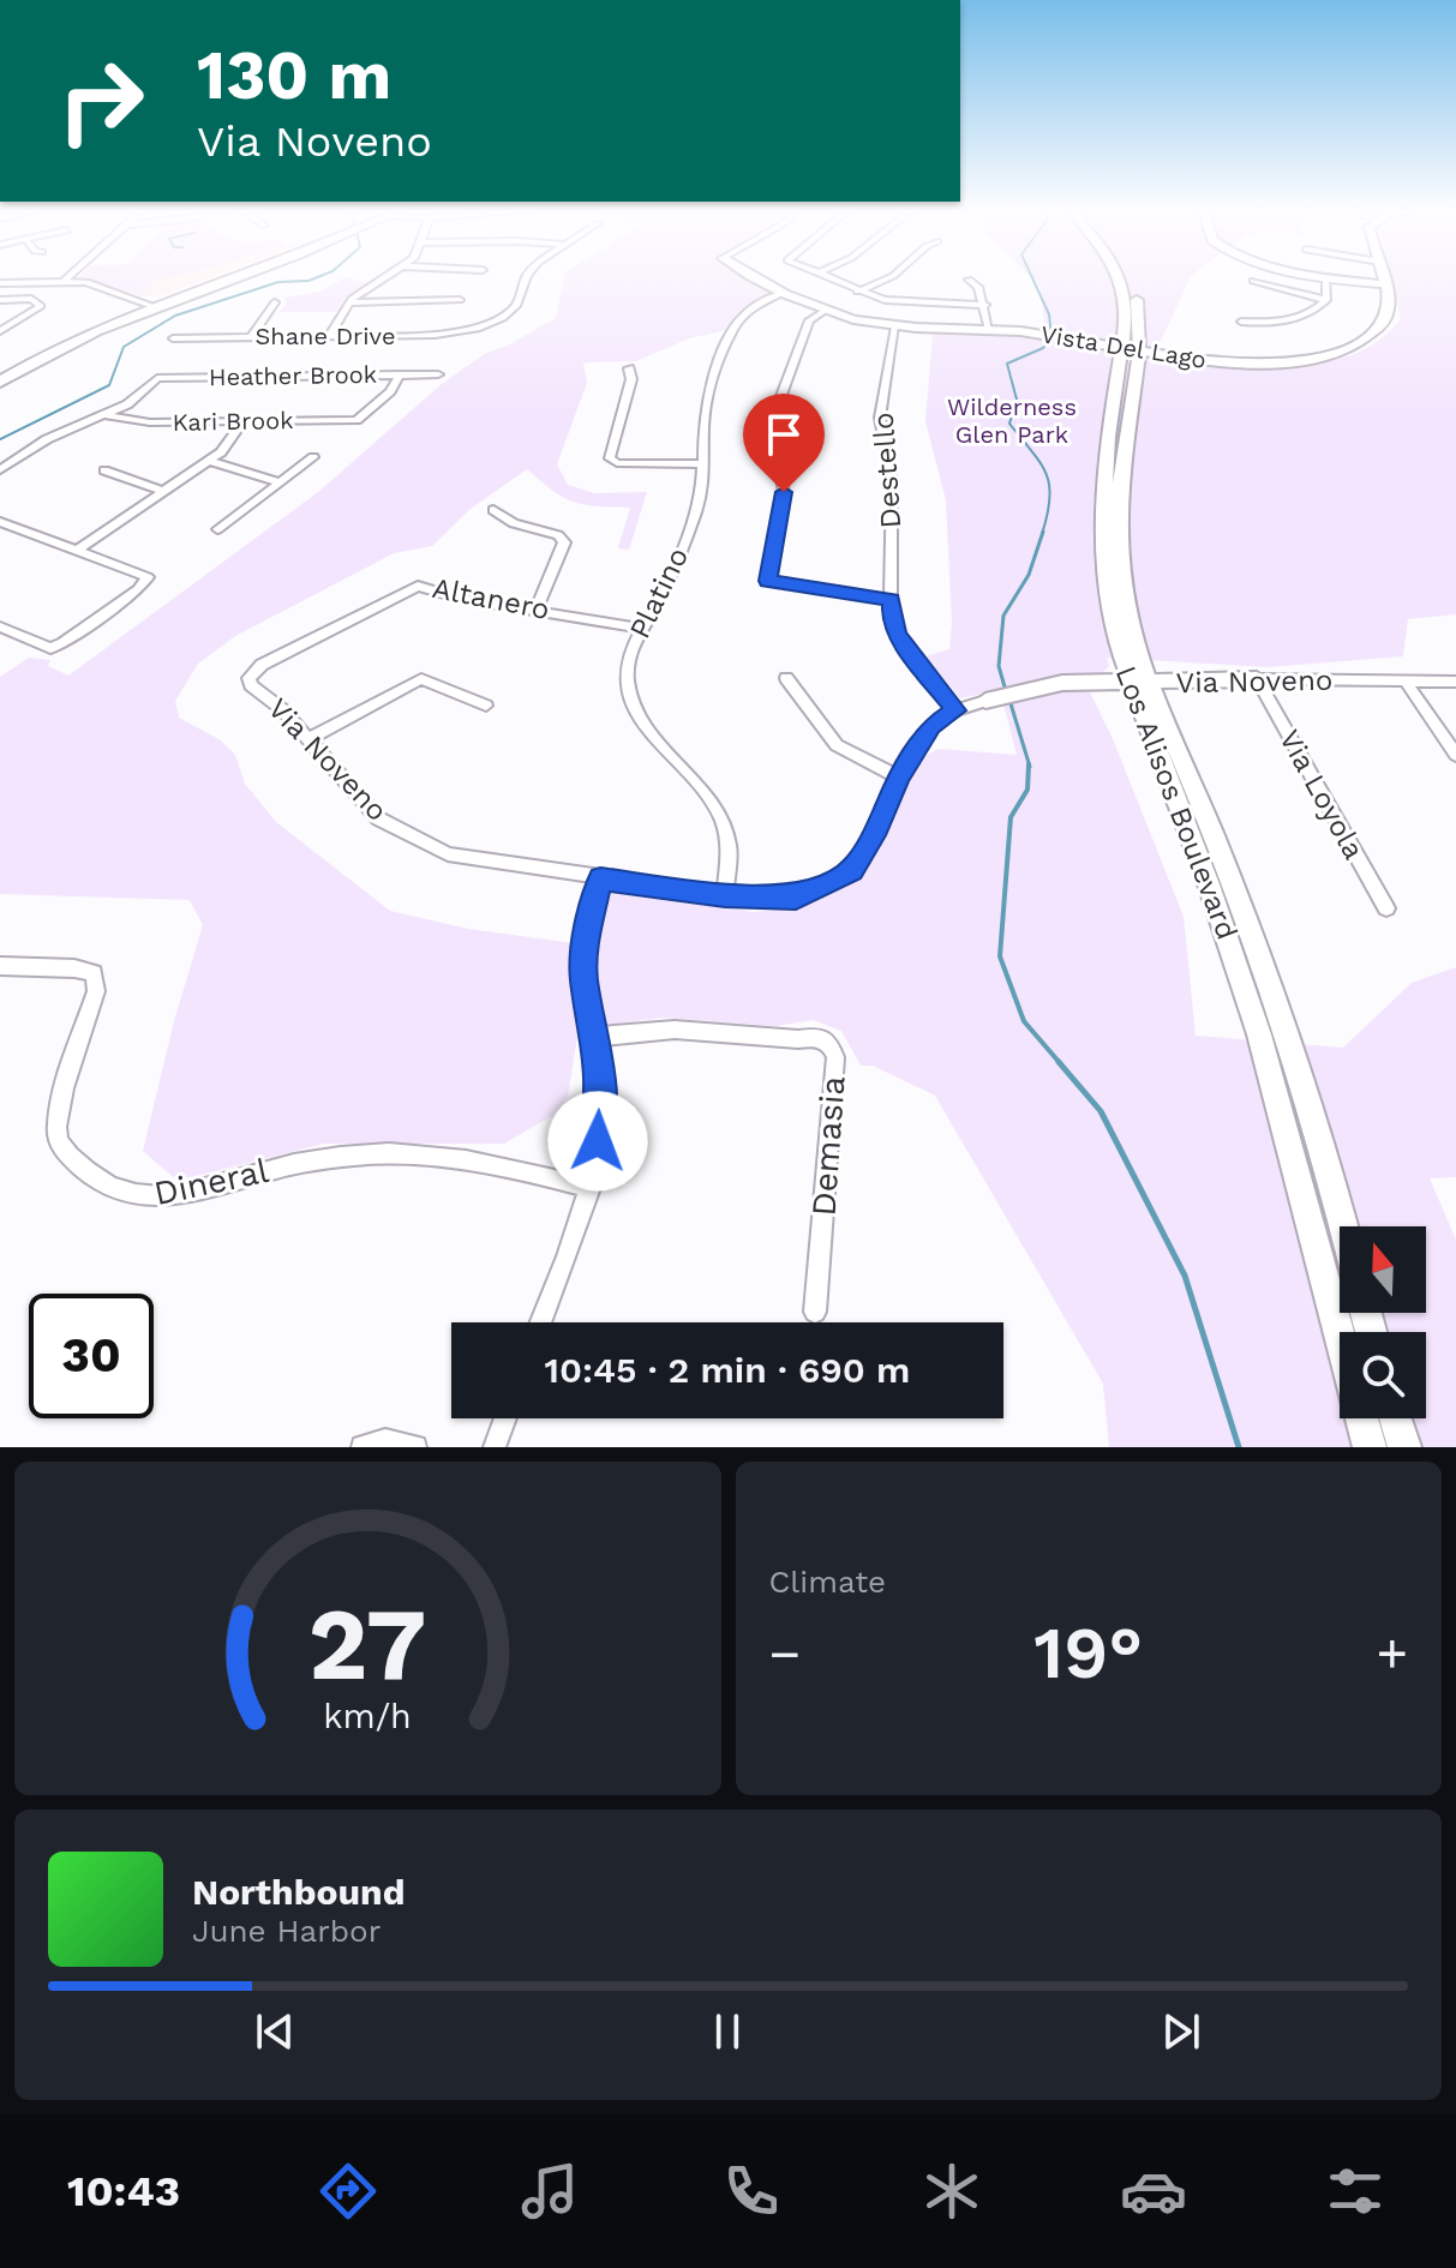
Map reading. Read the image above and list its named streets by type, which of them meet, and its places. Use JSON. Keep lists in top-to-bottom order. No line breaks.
{"streets":{"main road":["Vista Del Lago","Via Noveno","Los Alisos Boulevard"],"street":["Shane Drive","Heather Brook","Kari Brook","Destello","Platino","Altanero","Via Loyola","Demasia","Dineral"]},"crossings":[["Vista Del Lago","Destello"],["Vista Del Lago","Platino"],["Vista Del Lago","Los Alisos Boulevard"],["Heather Brook","Kari Brook"],["Destello","Via Noveno"],["Platino","Altanero"],["Platino","Via Noveno"],["Altanero","Via Noveno"],["Via Noveno","Via Loyola"],["Via Noveno","Los Alisos Boulevard"]],"parks":["Wilderness Glen Park"],"north":"top","page":{"turn":["130 m","Via Noveno"],"limit":"30","trip":"10:45 · 2 min · 690 m","tile":"Climate","heat":["−","19°","+"],"song":["Northbound","June Harbor"],"tabs":"10:43","gauge":["27","km/h"]}}
